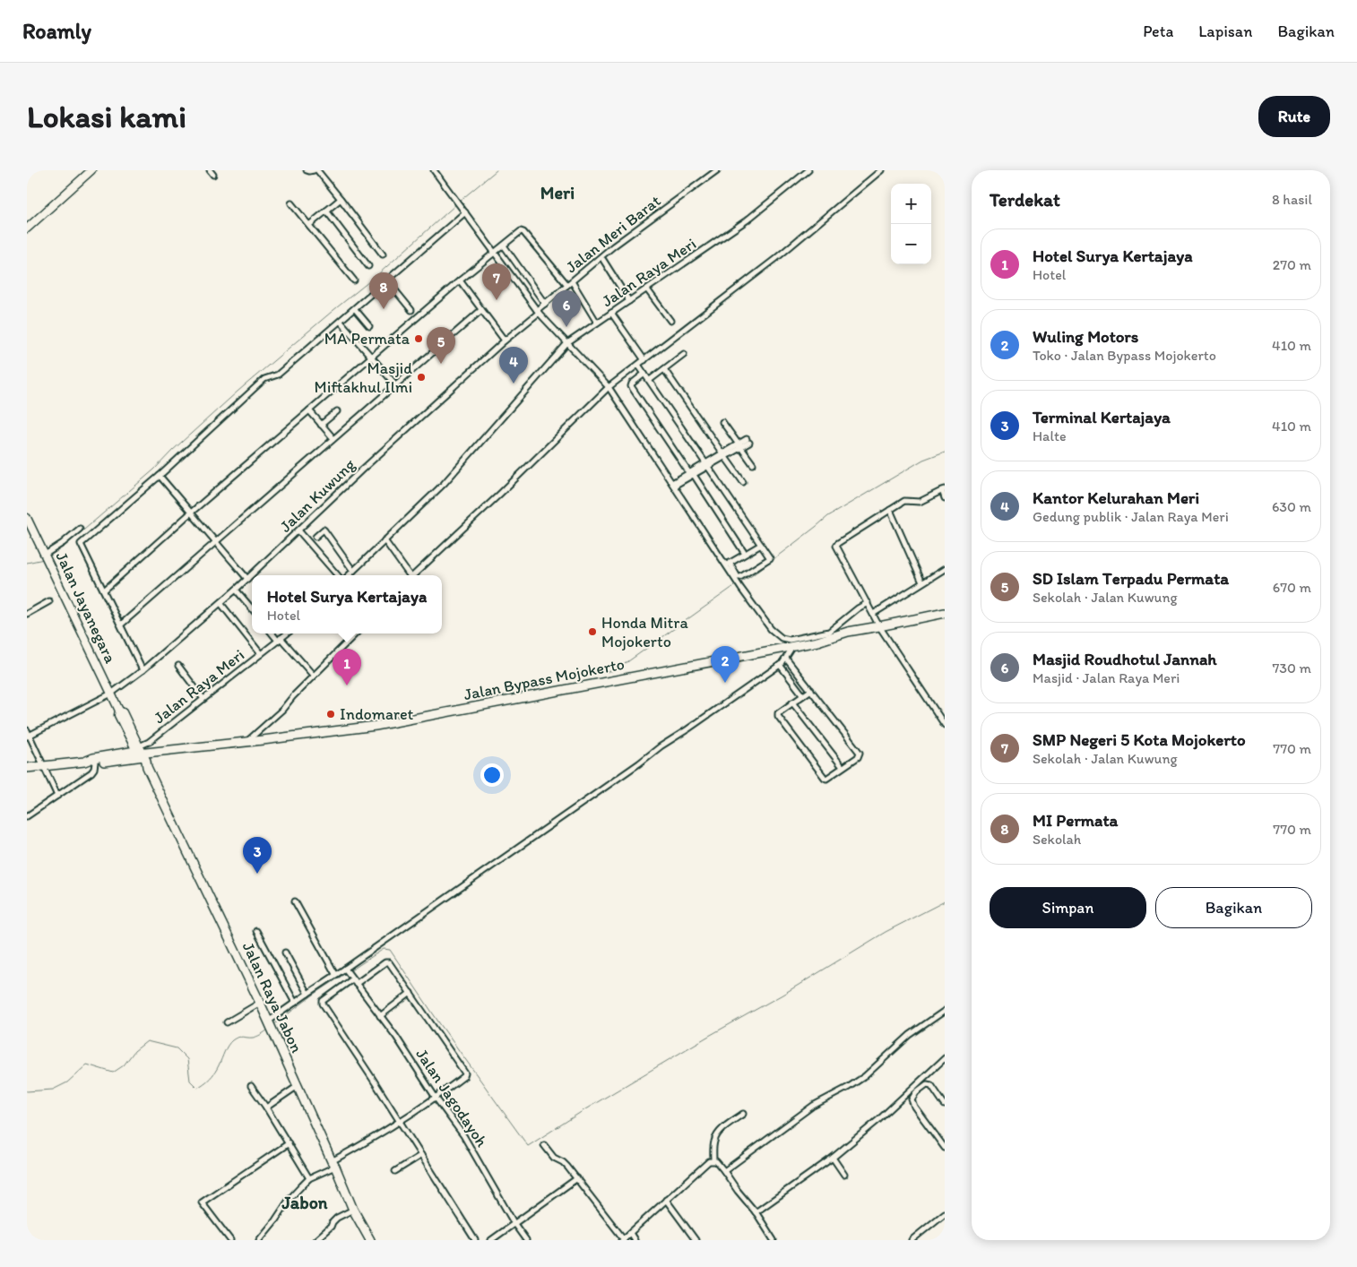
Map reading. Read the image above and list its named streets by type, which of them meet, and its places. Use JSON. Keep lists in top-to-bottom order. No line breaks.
{"streets":{"highway":["Jalan Bypass Mojokerto","Jalan Raya Jabon"],"main road":["Jalan Jayanegara"],"street":["Jalan Meri Barat","Jalan Raya Meri","Jalan Kuwung","Jalan Jagodayoh"]},"crossings":[["Jalan Meri Barat","Jalan Kuwung"],["Jalan Raya Meri","Jalan Jayanegara"],["Jalan Raya Meri","Jalan Bypass Mojokerto"],["Jalan Raya Meri","Jalan Raya Jabon"],["Jalan Kuwung","Jalan Jayanegara"],["Jalan Jayanegara","Jalan Bypass Mojokerto"],["Jalan Jayanegara","Jalan Raya Jabon"],["Jalan Bypass Mojokerto","Jalan Raya Jabon"]],"districts":["Meri","Jabon"],"places":["MA Permata","Masjid Miftakhul Ilmi","Honda Mitra Mojokerto","Indomaret"],"page":{"header":"Roamly","nav":["Peta","Lapisan","Bagikan"],"buttons":["Rute",["Simpan","Bagikan"]],"title":"Lokasi kami","heading":["Terdekat","8 hasil"],"map_buttons":["+","−"],"list":[{"mark":"1","name":"Hotel Surya Kertajaya","note":"Hotel","value":"270 m"},{"mark":"2","name":"Wuling Motors","note":"Toko · Jalan Bypass Mojokerto","value":"410 m"},{"mark":"3","name":"Terminal Kertajaya","note":"Halte","value":"410 m"},{"mark":"4","name":"Kantor Kelurahan Meri","note":"Gedung publik · Jalan Raya Meri","value":"630 m"},{"mark":"5","name":"SD Islam Terpadu Permata","note":"Sekolah · Jalan Kuwung","value":"670 m"},{"mark":"6","name":"Masjid Roudhotul Jannah","note":"Masjid · Jalan Raya Meri","value":"730 m"},{"mark":"7","name":"SMP Negeri 5 Kota Mojokerto","note":"Sekolah · Jalan Kuwung","value":"770 m"},{"mark":"8","name":"MI Permata","note":"Sekolah","value":"770 m"}],"pins":["7","8","6","5","4","2","1","3"],"popup":["Hotel Surya Kertajaya","Hotel"]}}
